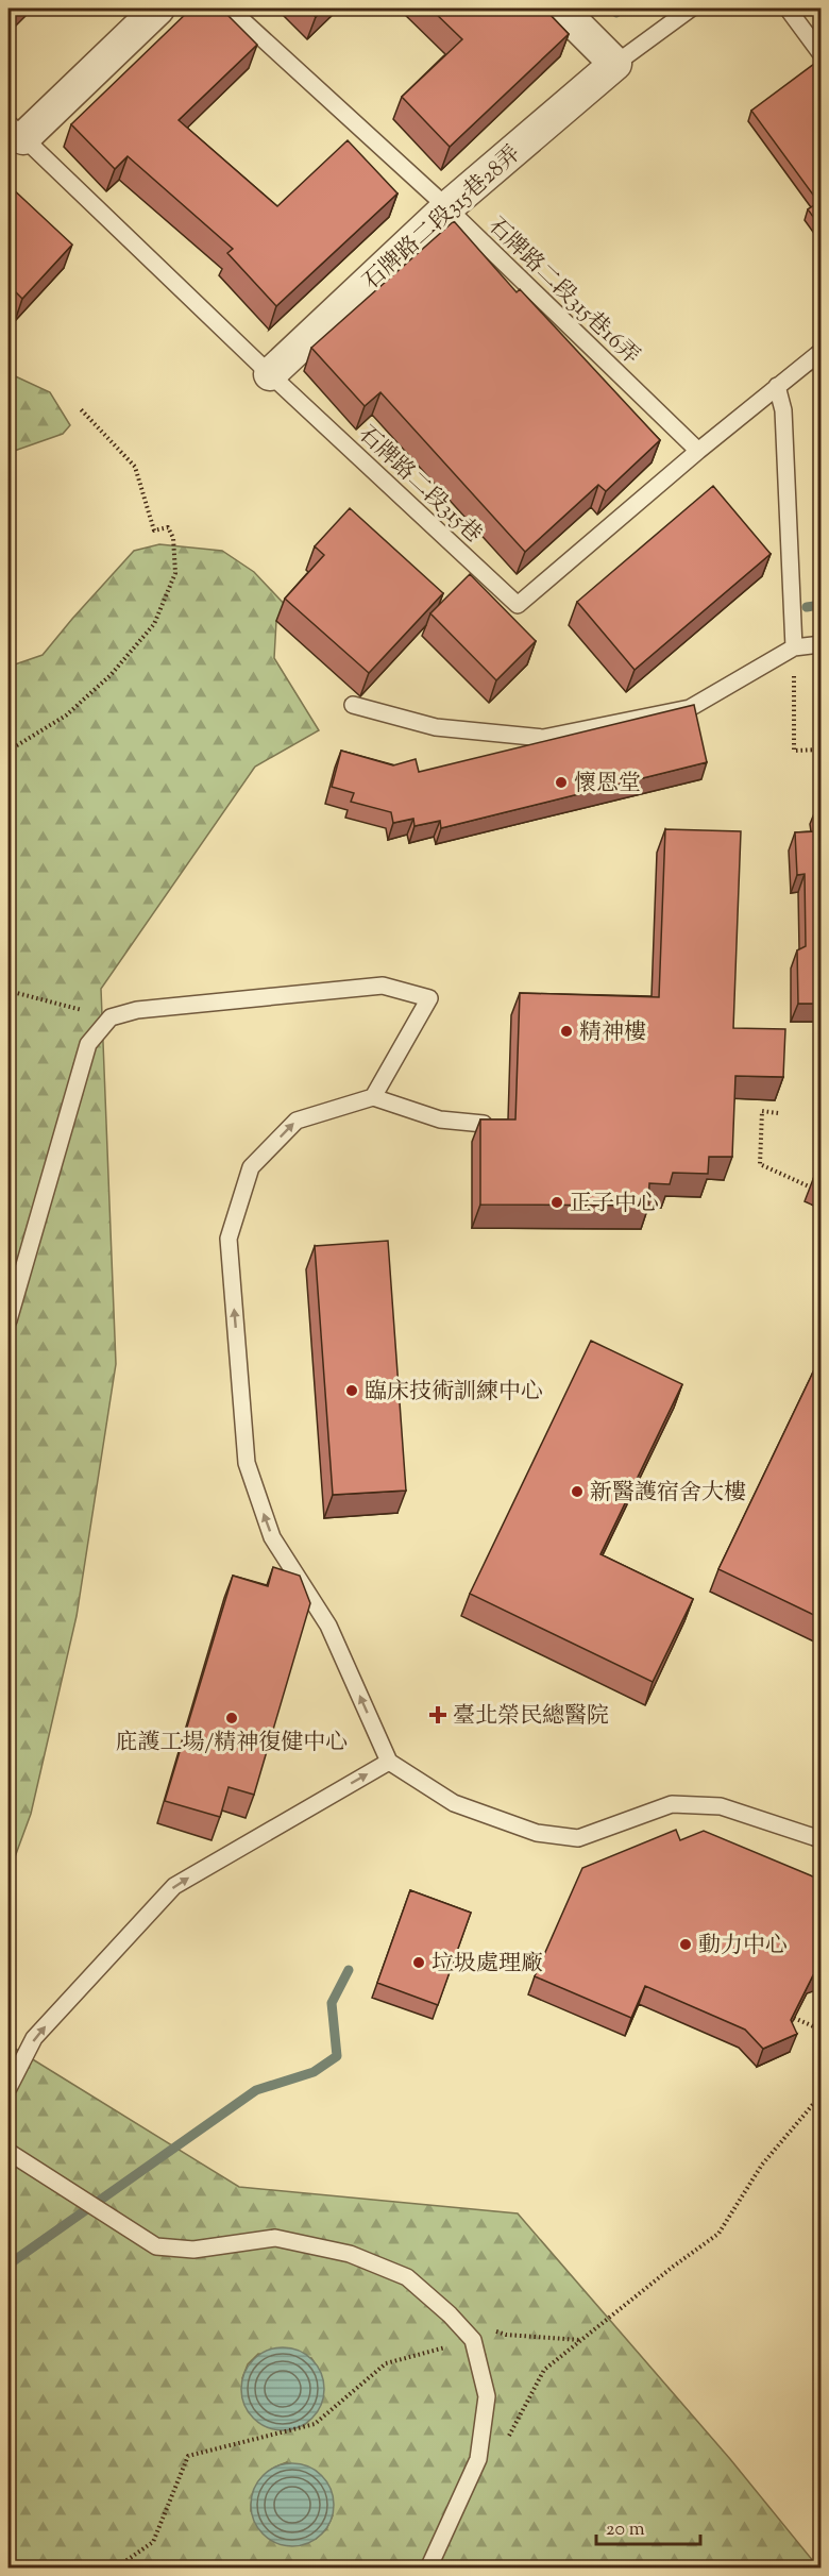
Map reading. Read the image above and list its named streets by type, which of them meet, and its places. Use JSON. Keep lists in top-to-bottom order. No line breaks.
{"streets":{"street":["石牌路二段315巷28弄"],"lane":["石牌路二段315巷16弄","石牌路二段315巷"]},"crossings":[["石牌路二段315巷28弄","石牌路二段315巷16弄"],["石牌路二段315巷28弄","石牌路二段315巷"],["石牌路二段315巷16弄","石牌路二段315巷"]],"places":{"other":["懷恩堂","精神樓","正子中心","臨床技術訓練中心","新醫護宿舍大樓","庇護工場/精神復健中心","動力中心","垃圾處理廠"],"health":["臺北榮民總醫院"]},"scale_bar":"20 m"}
